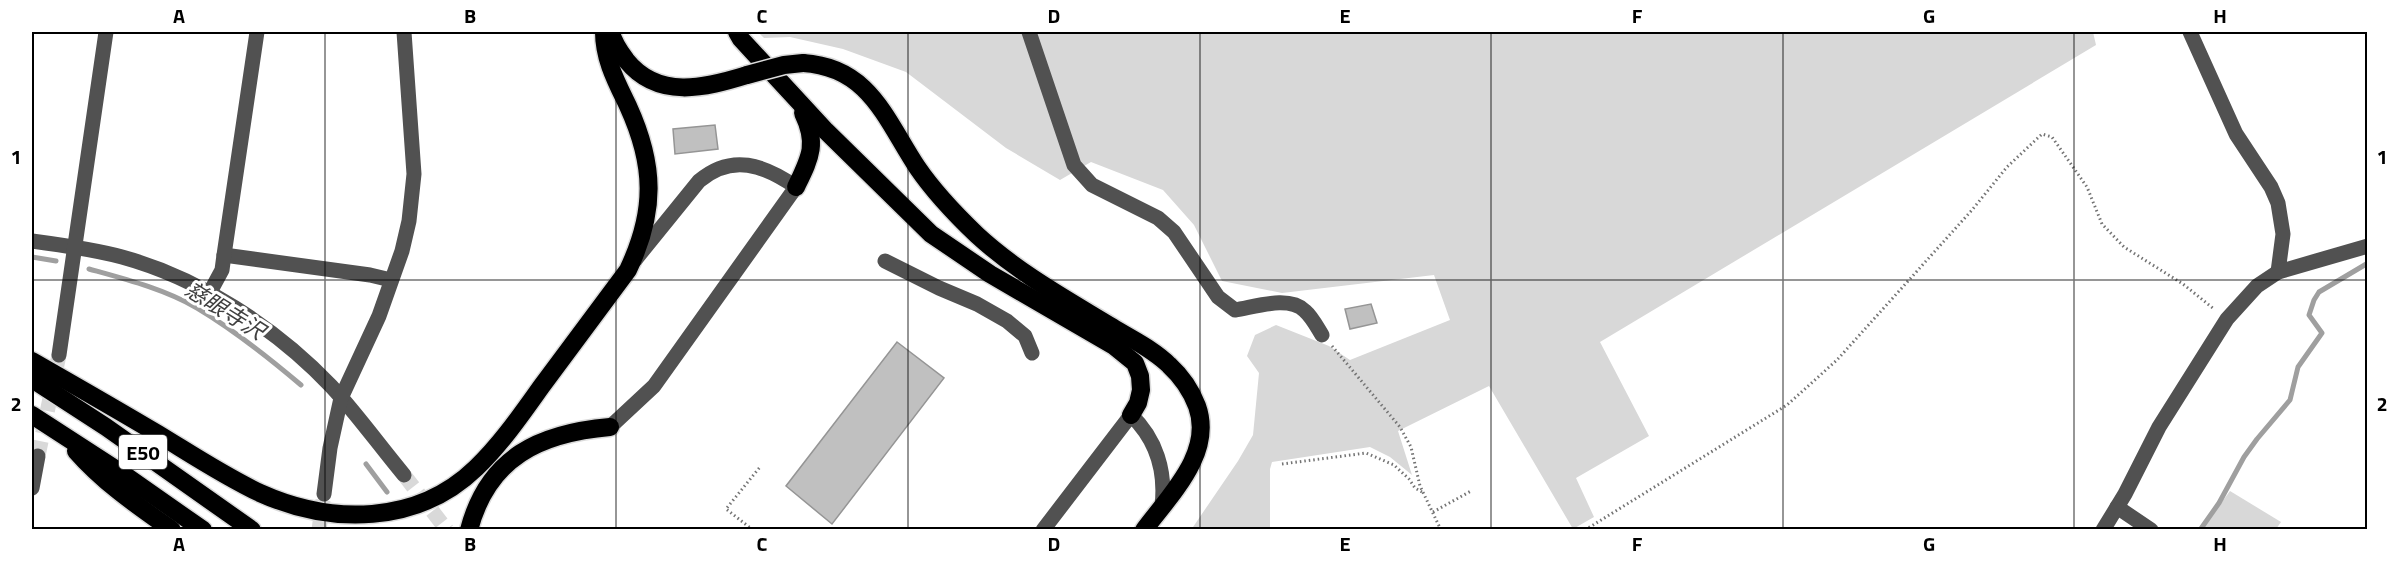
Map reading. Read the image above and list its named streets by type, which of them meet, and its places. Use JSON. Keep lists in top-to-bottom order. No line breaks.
{"streets":{"highway":["E50"]},"water":["慈眼寺沢"],"grid":{"columns":["A","B","C","D","E","F","G","H"],"rows":["1","2"]}}
